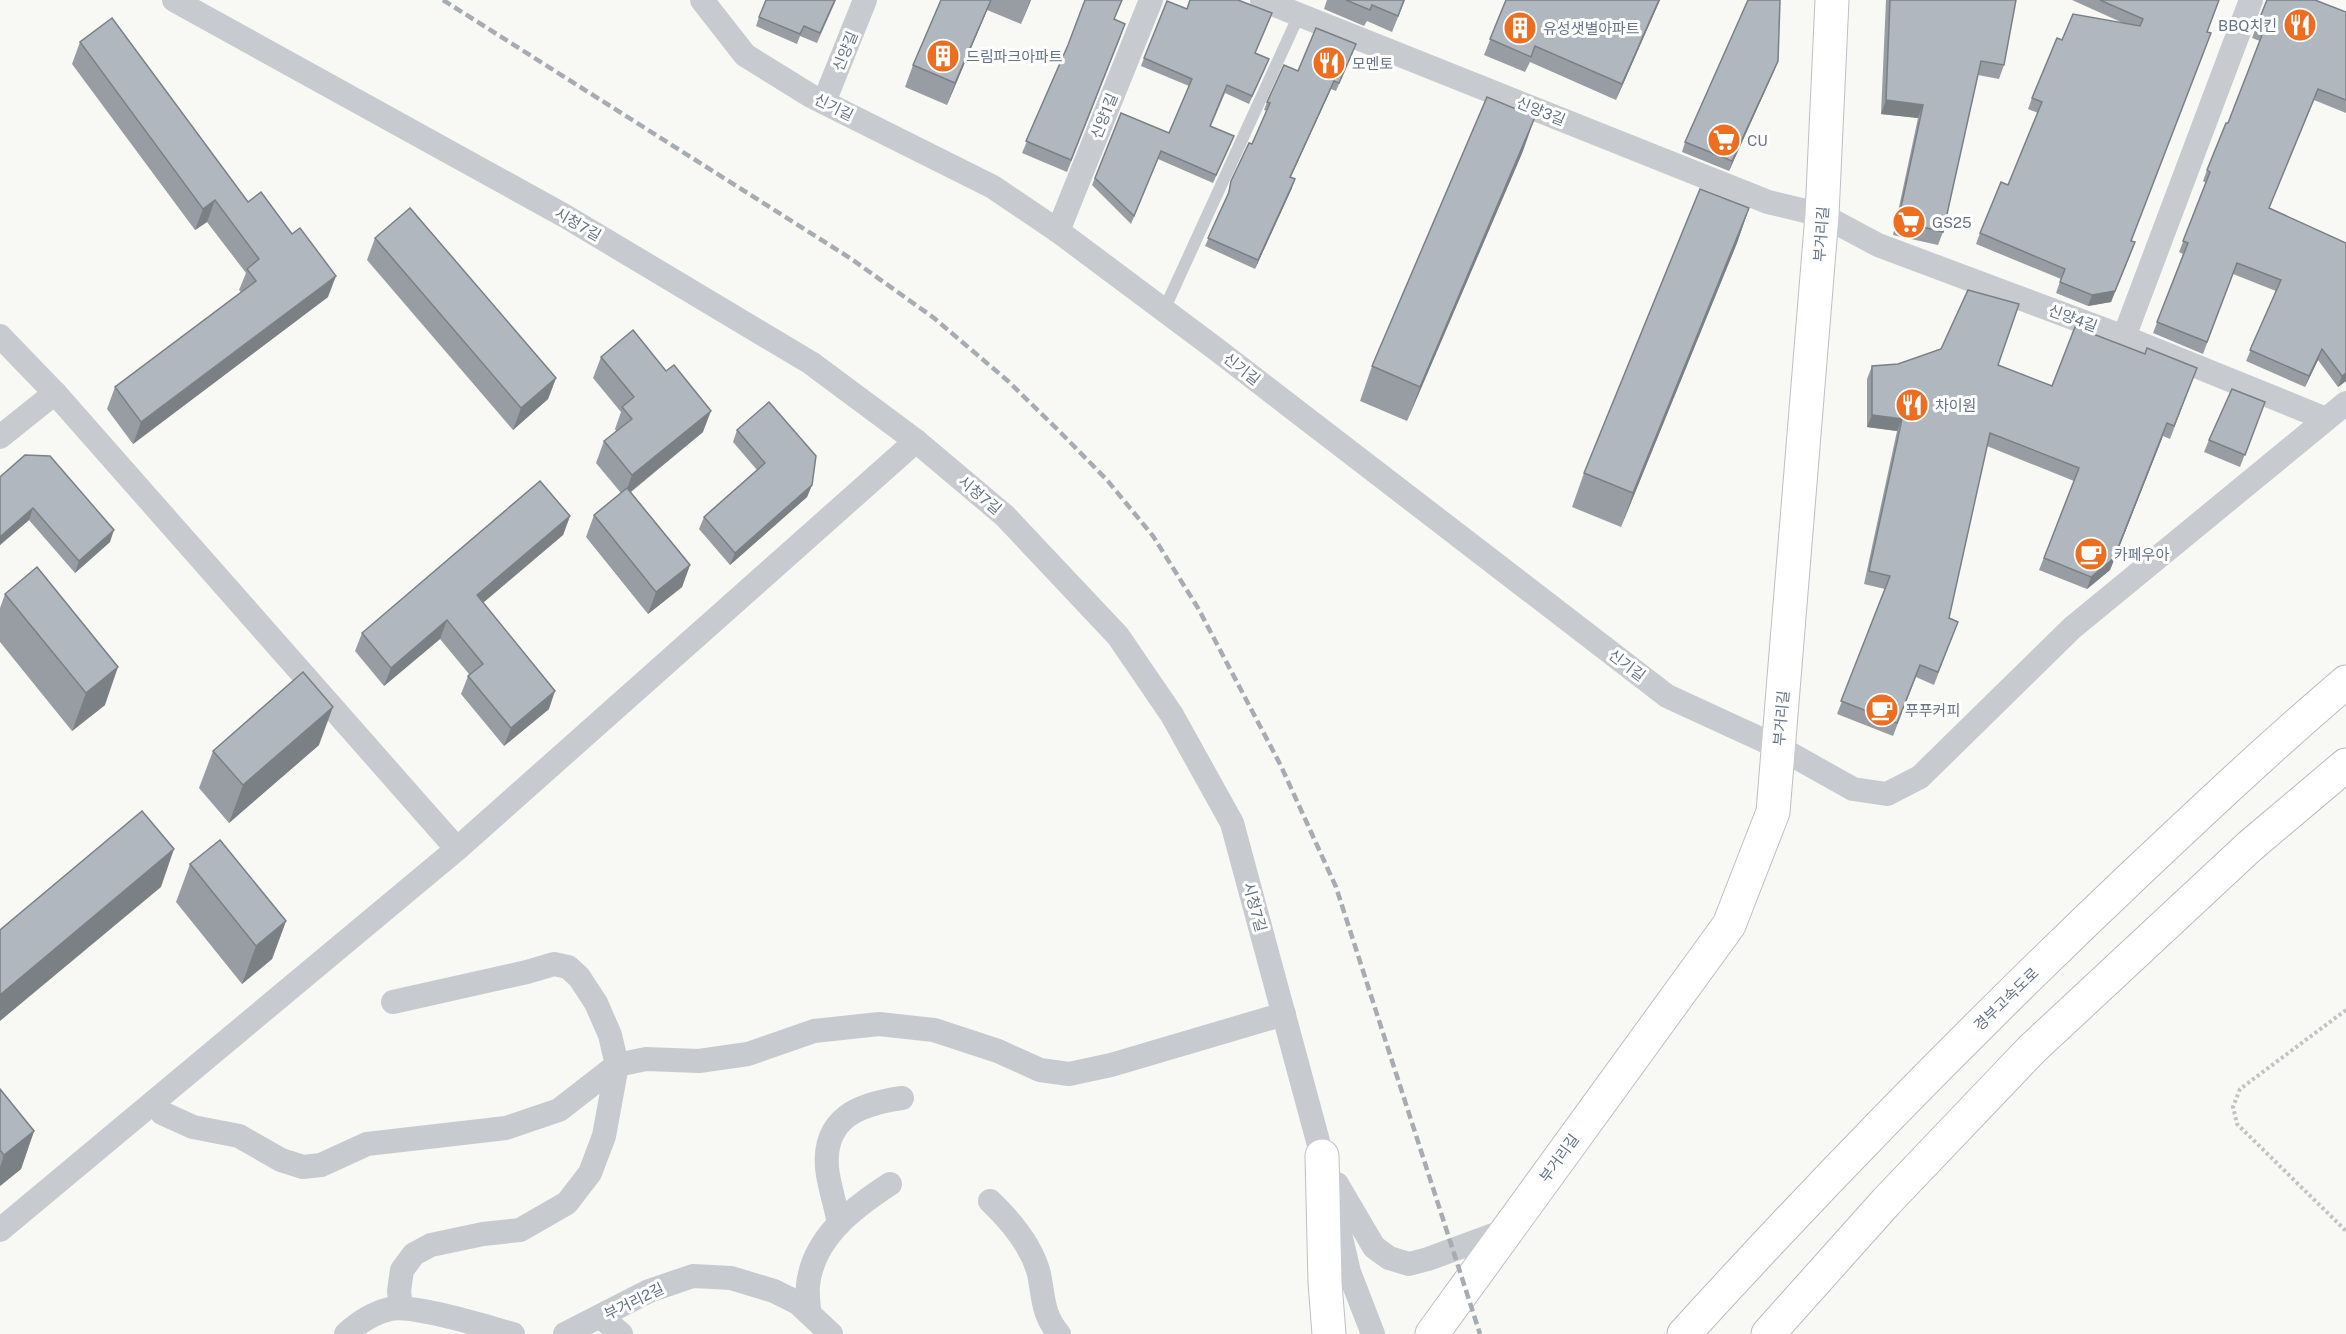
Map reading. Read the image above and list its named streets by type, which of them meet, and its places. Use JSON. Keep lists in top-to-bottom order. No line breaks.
{"streets":{"main road":["부거리길","경부고속도로"],"street":["신양길","신기길","신양3길","신양1길","시청7길","신양4길","부거리2길"]},"crossings":[["신양길","신기길"],["신기길","신양1길"],["신기길","부거리길"],["신기길","신양4길"],["신양3길","부거리길"],["신양3길","신양4길"],["부거리길","신양4길"]],"places":{"restaurant":["BBQ치킨","모멘토","차이원"],"building":["유성샛별아파트","드림파크아파트"],"supermarket":["CU","GS25"],"cafe":["카페우아","푸푸커피"]}}
